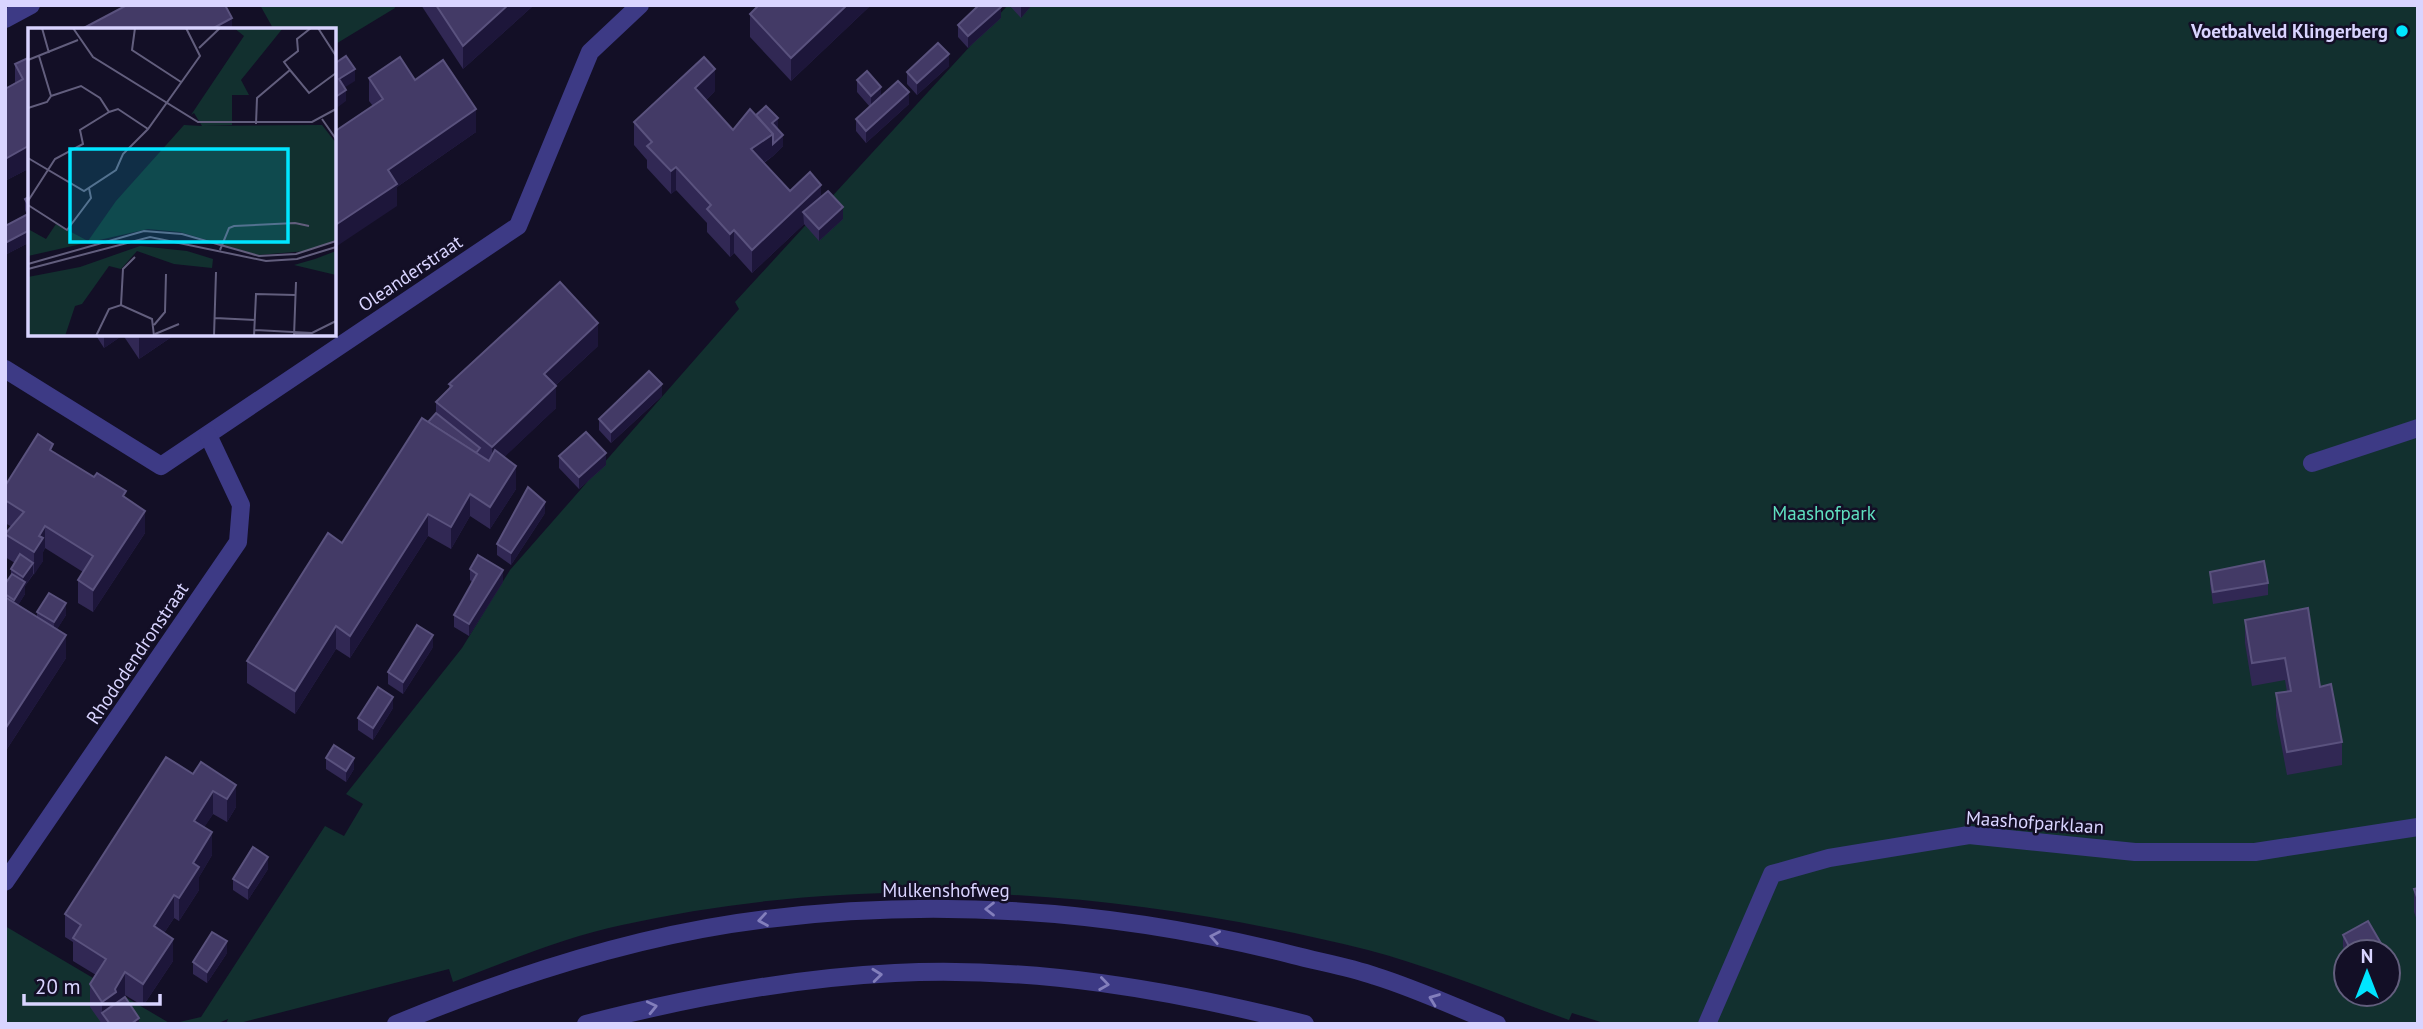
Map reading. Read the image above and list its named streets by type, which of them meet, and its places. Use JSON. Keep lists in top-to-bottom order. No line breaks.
{"streets":{"street":["Oleanderstraat","Rhododendronstraat","Maashofparklaan","Mulkenshofweg"]},"crossings":[["Oleanderstraat","Rhododendronstraat"]],"parks":["Maashofpark"],"places":["Voetbalveld Klingerberg"],"scale_bar":"20 m","north":"top"}
